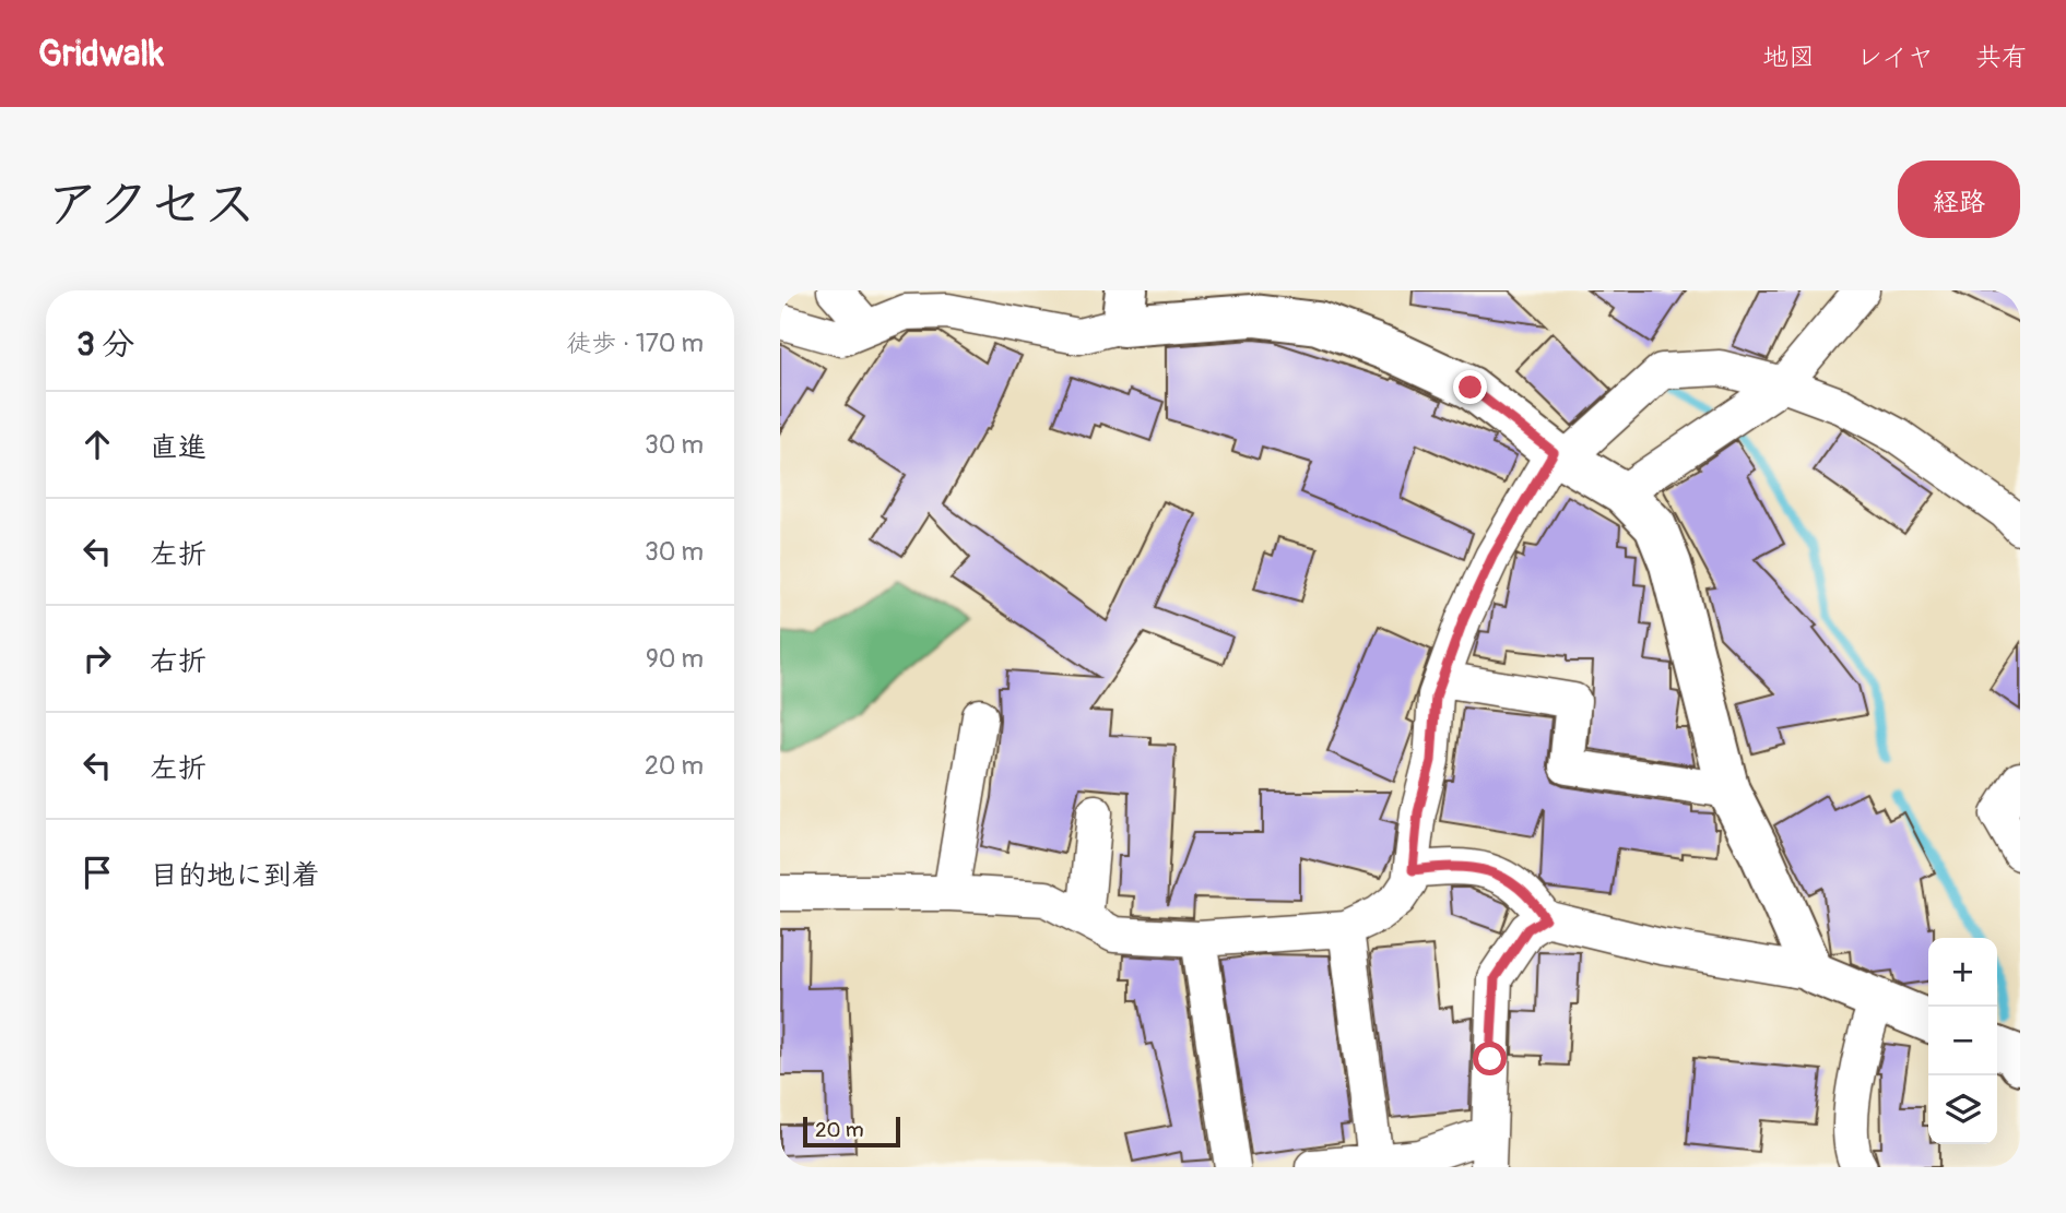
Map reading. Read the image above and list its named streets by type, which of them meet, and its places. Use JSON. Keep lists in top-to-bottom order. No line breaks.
{"scale_bar":"20 m","page":{"header":"Gridwalk","nav":["地図","レイヤ","共有"],"title":"アクセス","buttons":"経路","heading":["3 分","徒歩 · 170 m"],"list":[["直進","30 m"],["左折","30 m"],["右折","90 m"],["左折","20 m"],"目的地に到着"],"map_buttons":["+","−"],"scale":"20 m"}}
